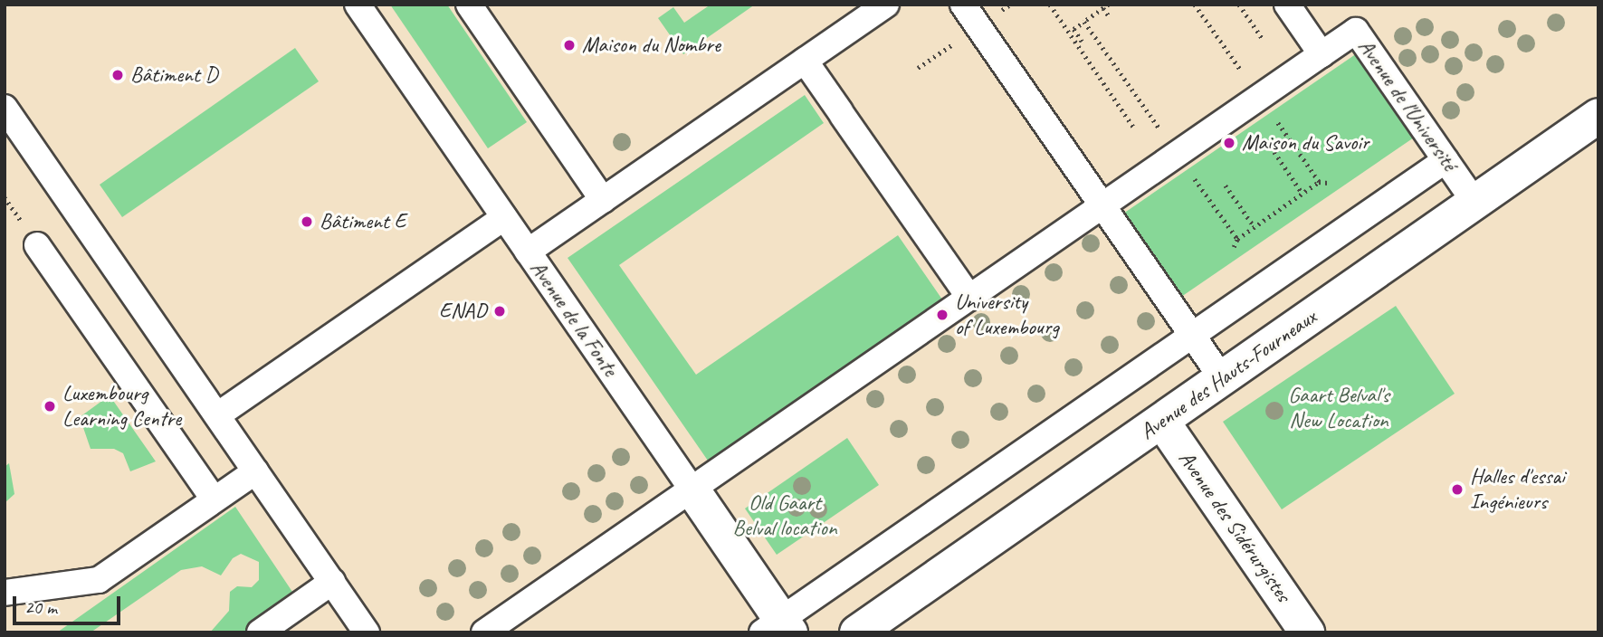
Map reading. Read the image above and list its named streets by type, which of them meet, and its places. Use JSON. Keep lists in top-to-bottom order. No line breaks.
{"streets":{"street":["Avenue de l'Université","Avenue de la Fonte","Avenue des Hauts-Fourneaux","Avenue des Sidérurgistes"]},"crossings":[["Avenue de l'Université","Avenue des Hauts-Fourneaux"],["Avenue des Hauts-Fourneaux","Avenue des Sidérurgistes"]],"parks":["Gaart Belval's New Location","Old Gaart Belval location"],"places":["Maison du Nombre","Bâtiment D","Maison du Savoir","Bâtiment E","ENAD","University of Luxembourg","Luxembourg Learning Centre","Halles d'essai Ingénieurs"],"scale_bar":"20 m"}
